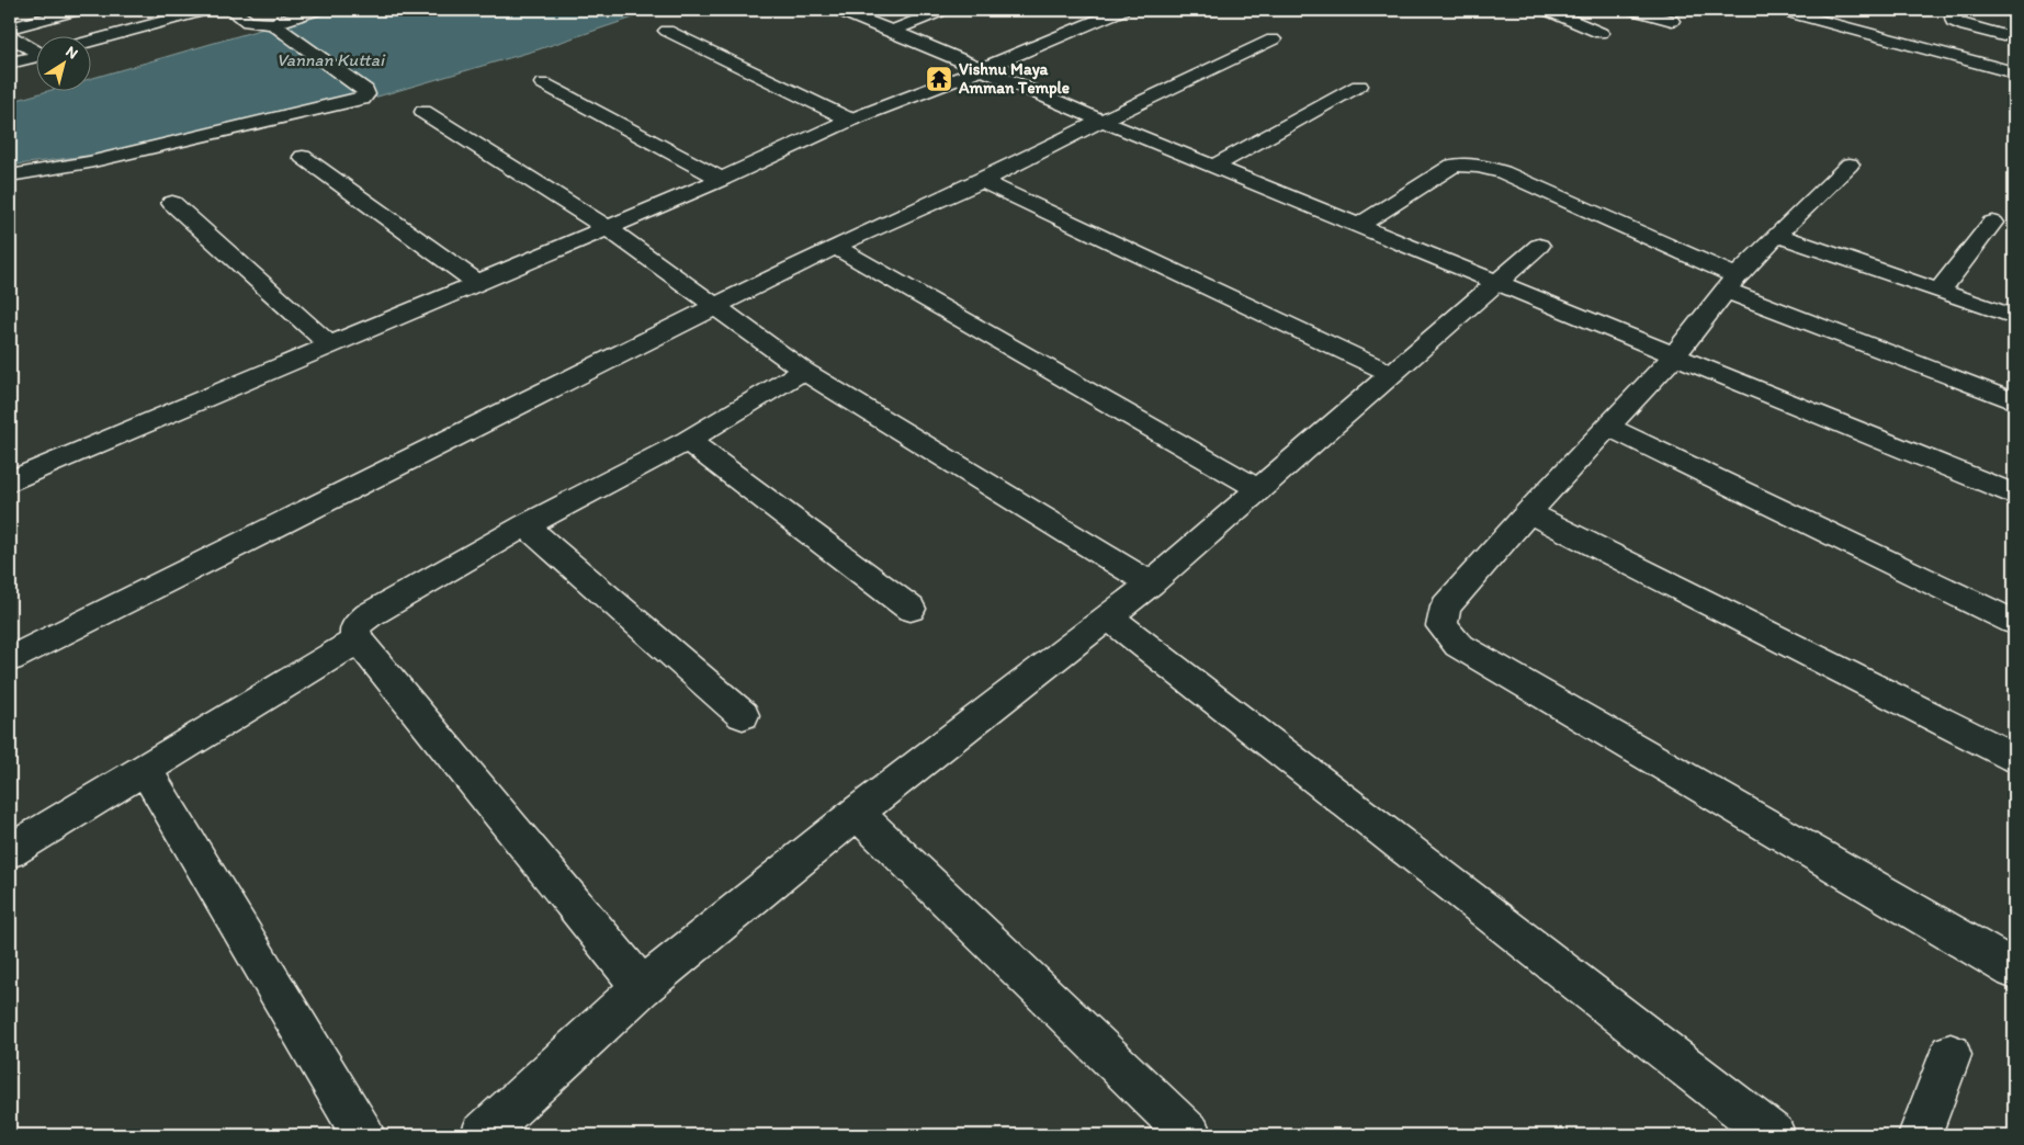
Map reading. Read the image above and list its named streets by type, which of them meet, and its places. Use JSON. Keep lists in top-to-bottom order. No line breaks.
{"water":["Vannan Kuttai"],"places":{"temple":["Vishnu Maya Amman Temple"]},"north":"top right"}
